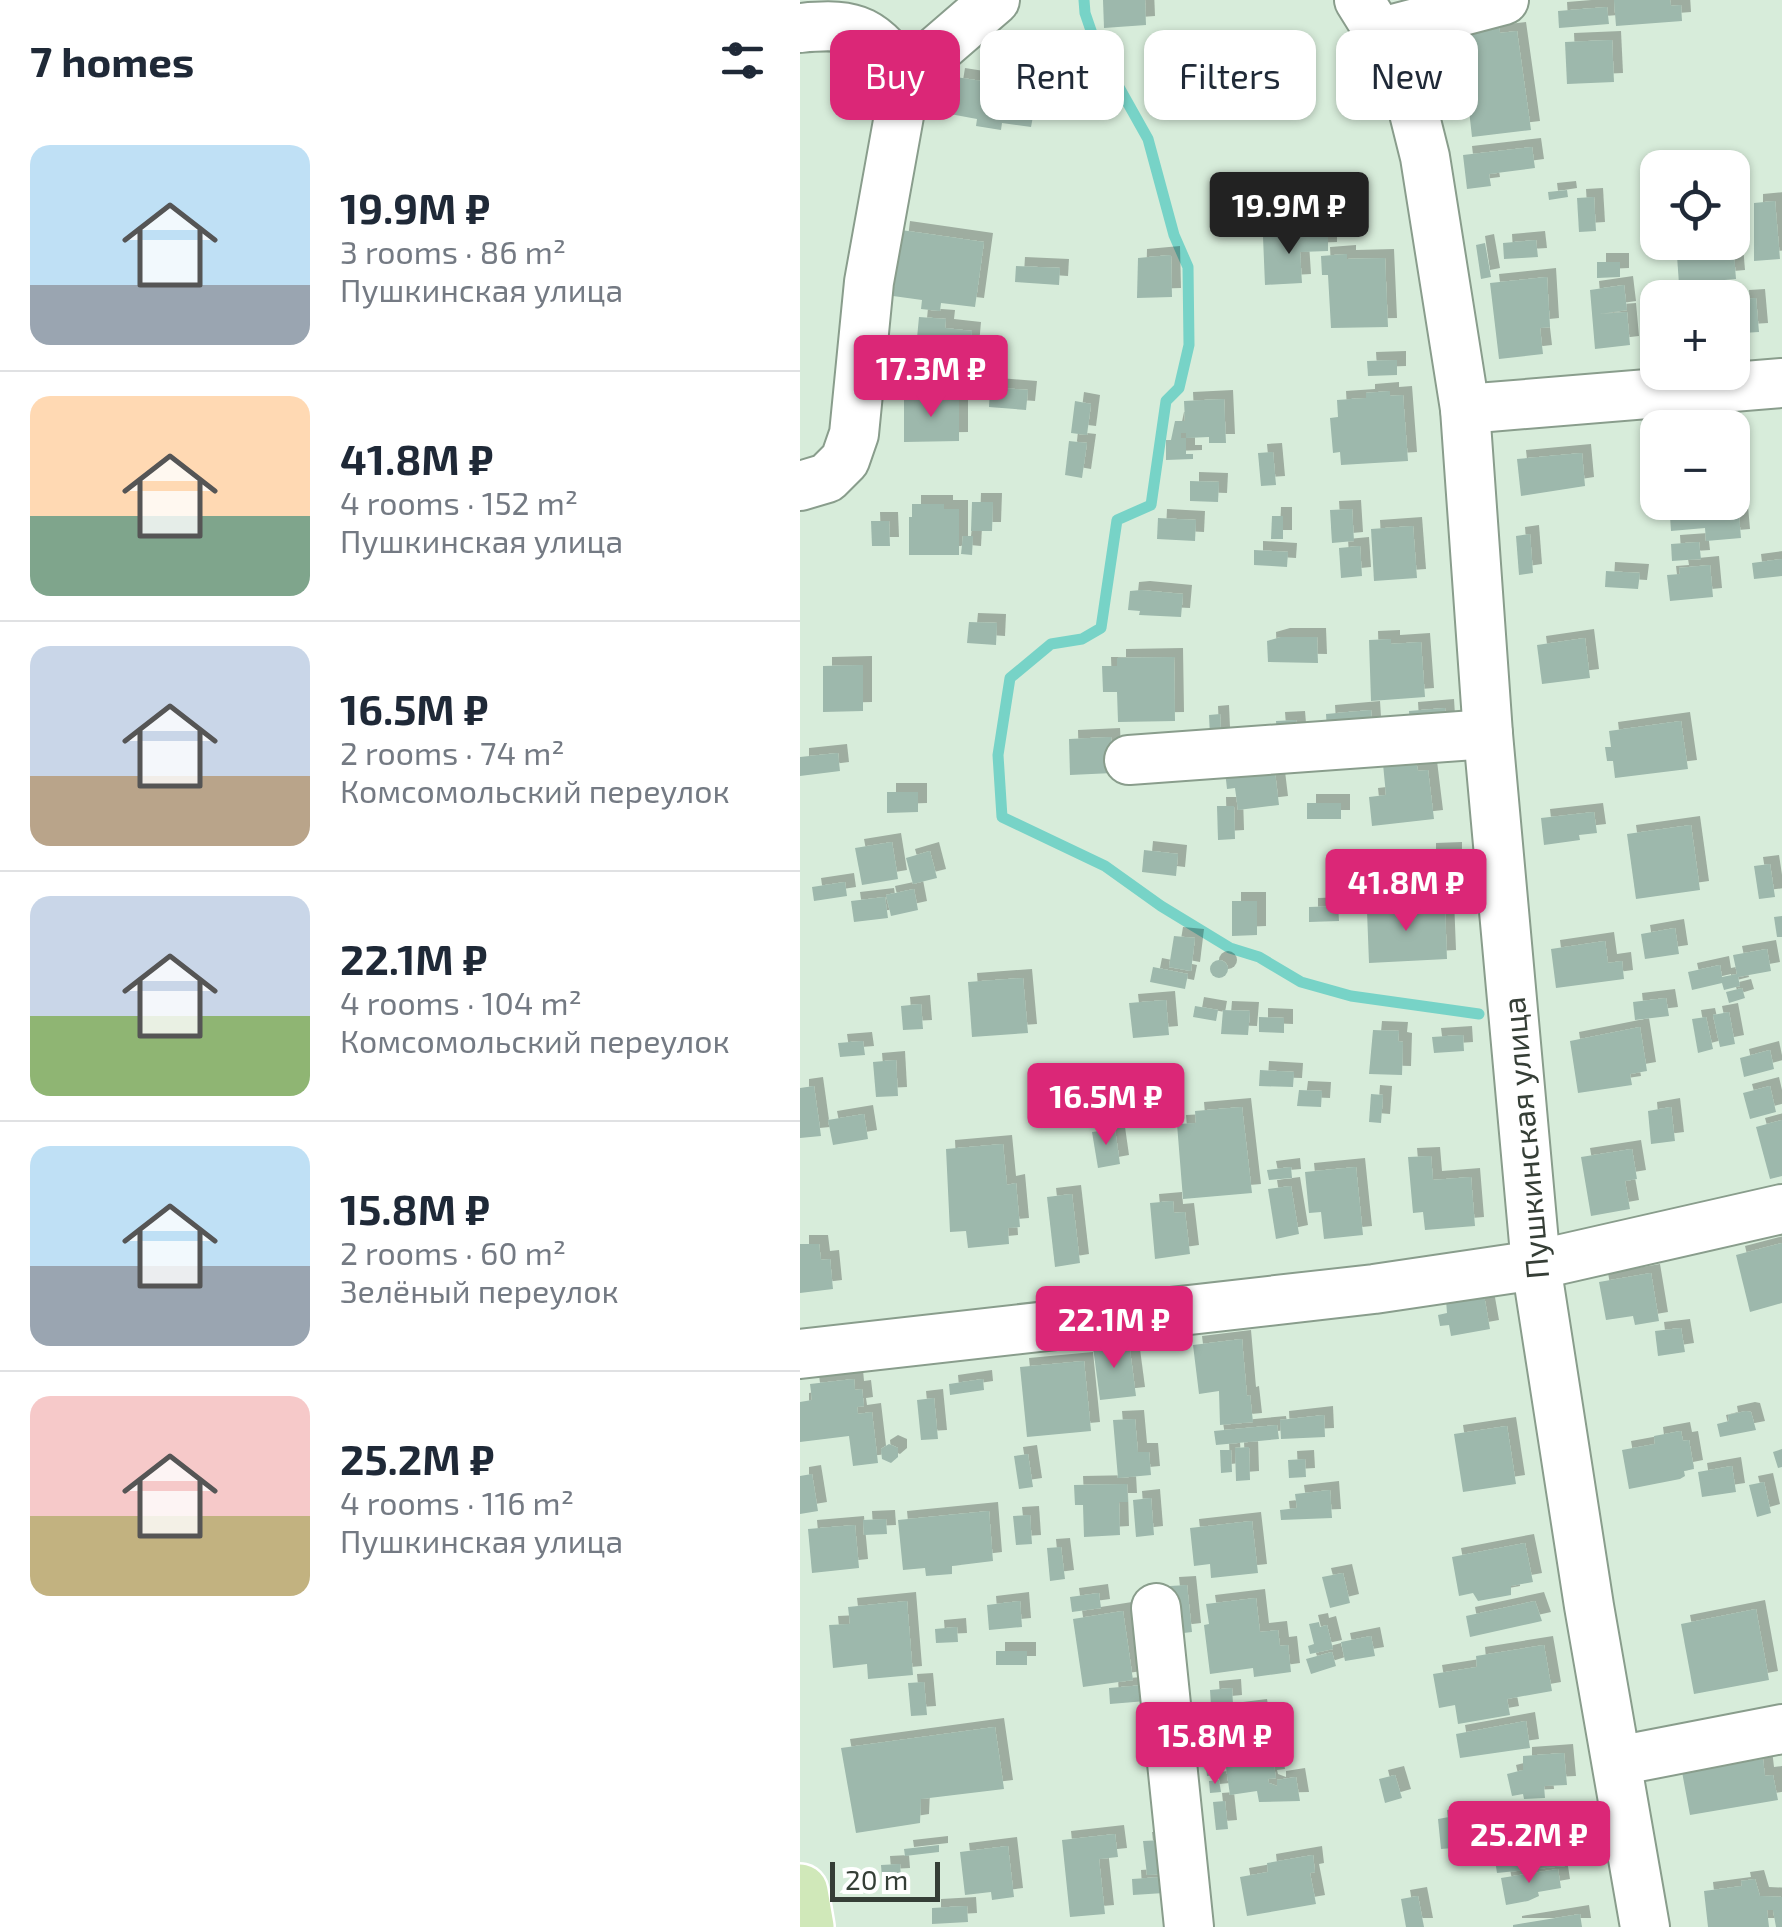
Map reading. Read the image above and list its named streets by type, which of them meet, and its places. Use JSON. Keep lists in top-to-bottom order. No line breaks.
{"streets":{"street":["Пушкинская улица"]},"scale_bar":"20 m","page":{"heading":"7 homes","chip":["Buy","Rent","Filters","New"],"list":[{"name":"19.9M ₽","note":"3 rooms · 86 m² · Пушкинская улица"},{"name":"41.8M ₽","note":"4 rooms · 152 m² · Пушкинская улица"},{"name":"16.5M ₽","note":"2 rooms · 74 m² · Комсомольский переулок"},{"name":"22.1M ₽","note":"4 rooms · 104 m² · Комсомольский переулок"},{"name":"15.8M ₽","note":"2 rooms · 60 m² · Зелёный переулок"},{"name":"25.2M ₽","note":"4 rooms · 116 m² · Пушкинская улица"}],"map_buttons":["+","−"],"price":["19.9M ₽","17.3M ₽","41.8M ₽","16.5M ₽","22.1M ₽","15.8M ₽","25.2M ₽"],"scale":"20 m"}}
